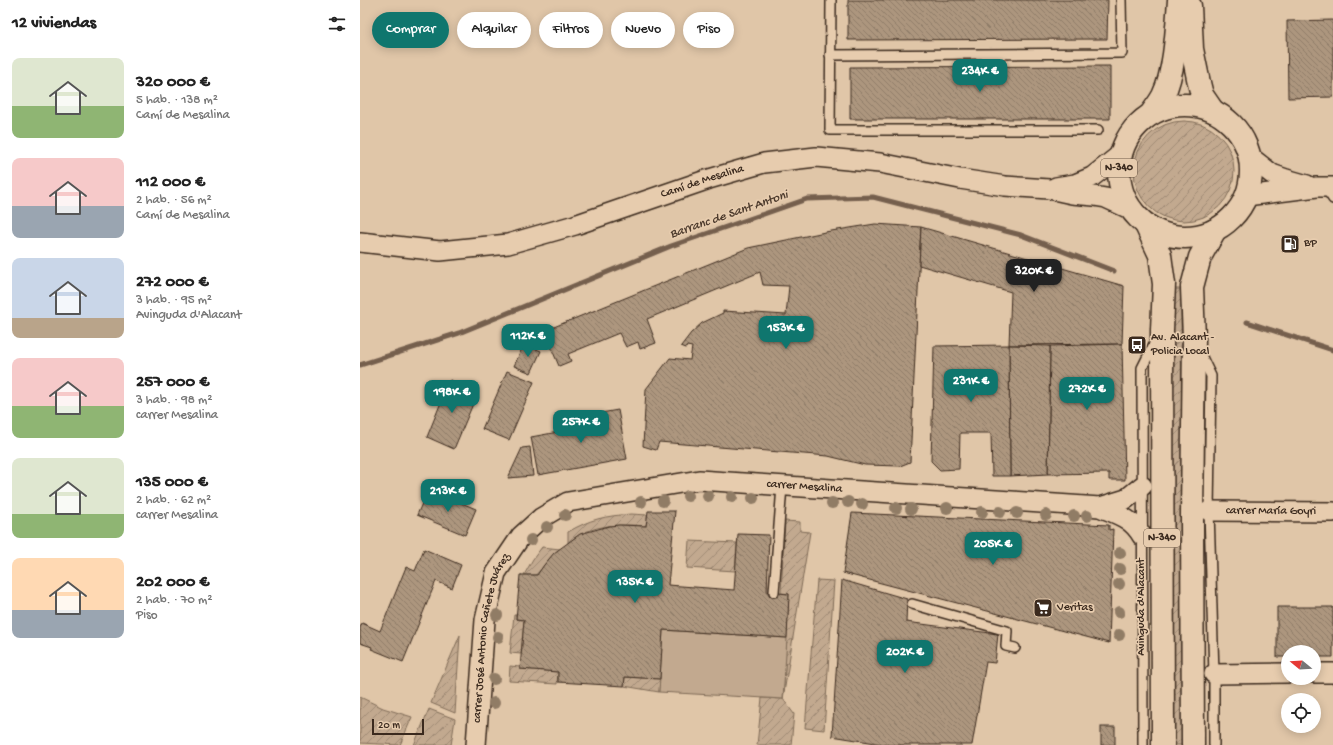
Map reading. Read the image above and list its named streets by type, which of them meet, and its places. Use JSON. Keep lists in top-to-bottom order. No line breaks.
{"streets":{"highway":["N-340","Avinguda d'Alacant"],"street":["Camí de Mesalina","carrer Mesalina","carrer María Goyri","carrer José Antonio Cañete Juárez"]},"crossings":[["N-340","Camí de Mesalina"],["N-340","Avinguda d'Alacant"],["Camí de Mesalina","Avinguda d'Alacant"],["carrer Mesalina","Avinguda d'Alacant"],["carrer Mesalina","carrer José Antonio Cañete Juárez"]],"water":["Barranc de Sant Antoni"],"places":{"fuel station":["BP"],"bus stop":["Av. Alacant - Policia Local"],"supermarket":["Veritas"]},"scale_bar":"20 m","north":"left","page":{"heading":"12 viviendas","chip":["Comprar","Alquilar","Filtros","Nuevo","Piso"],"list":[{"name":"320 000 €","note":"5 hab. · 138 m² · Camí de Mesalina"},{"name":"112 000 €","note":"2 hab. · 56 m² · Camí de Mesalina"},{"name":"272 000 €","note":"3 hab. · 95 m² · Avinguda d'Alacant"},{"name":"257 000 €","note":"3 hab. · 98 m² · carrer Mesalina"},{"name":"135 000 €","note":"2 hab. · 62 m² · carrer Mesalina"},{"name":"202 000 €","note":"2 hab. · 70 m² · Piso"}],"price":["234K €","320K €","153K €","112K €","231K €","272K €","198K €","257K €","213K €","205K €","135K €","202K €"],"scale":"20 m"}}
